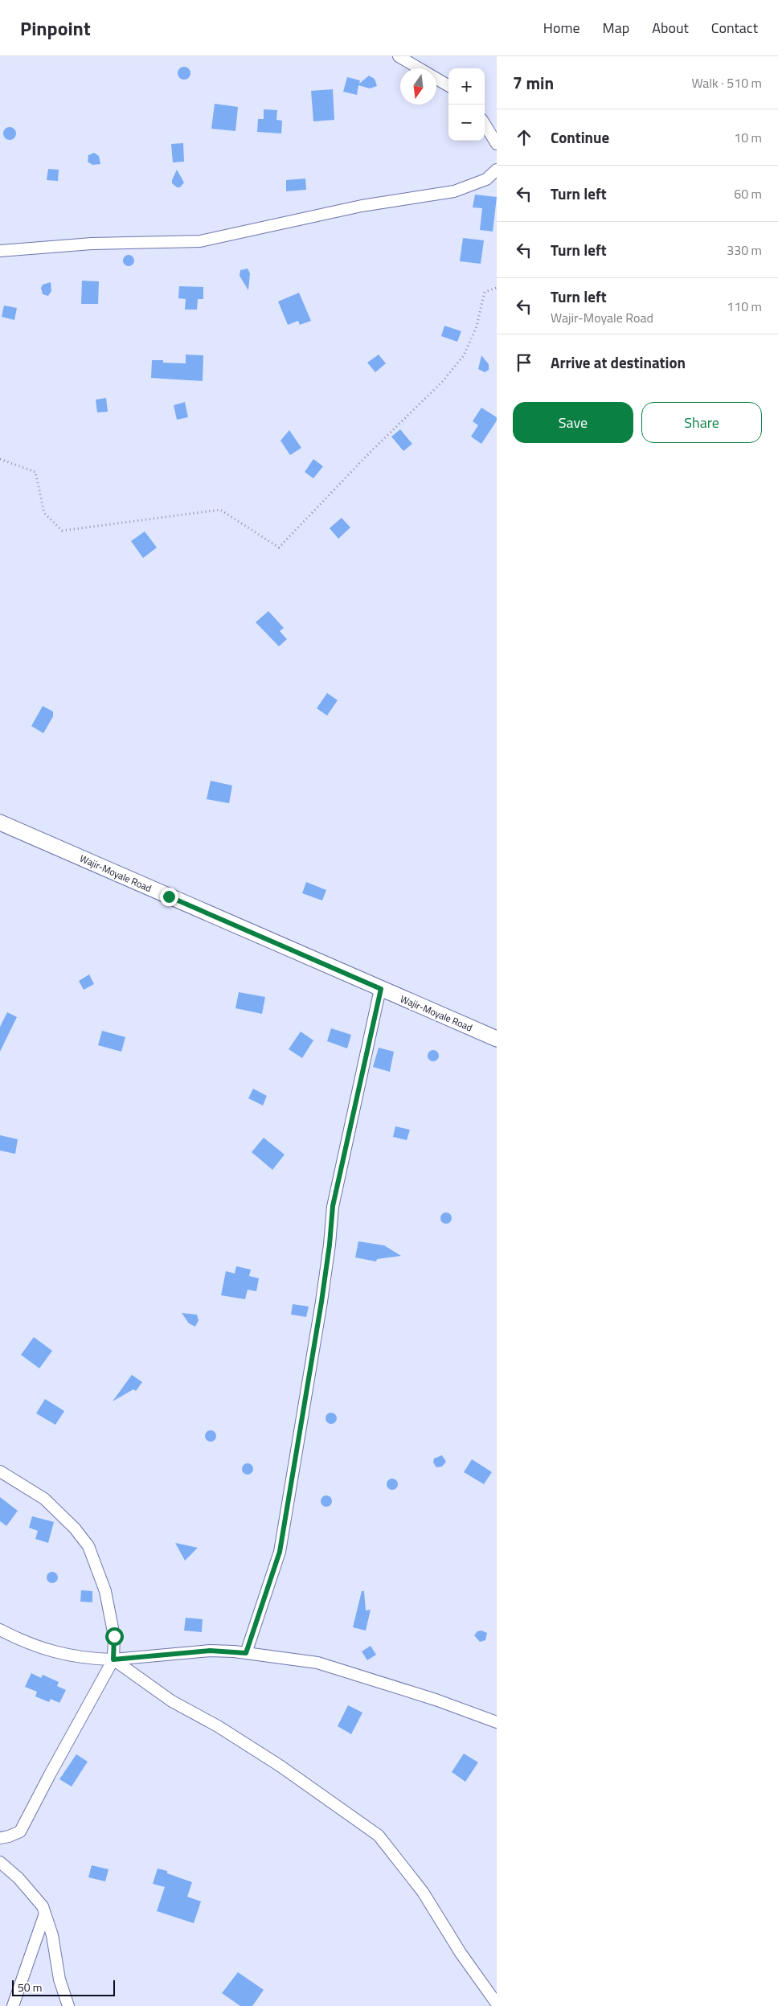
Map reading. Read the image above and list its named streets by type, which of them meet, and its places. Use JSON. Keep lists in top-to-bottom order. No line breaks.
{"streets":{"main road":["Wajir-Moyale Road"]},"scale_bar":"50 m","north":"bottom","page":{"header":"Pinpoint","nav":["Home","Map","About","Contact"],"heading":["7 min","Walk · 510 m"],"map_buttons":["+","−"],"list":[["Continue","10 m"],["Turn left","60 m"],["Turn left","330 m"],["Turn left","Wajir-Moyale Road","110 m"],"Arrive at destination"],"buttons":["Save","Share"],"scale":"50 m"}}
